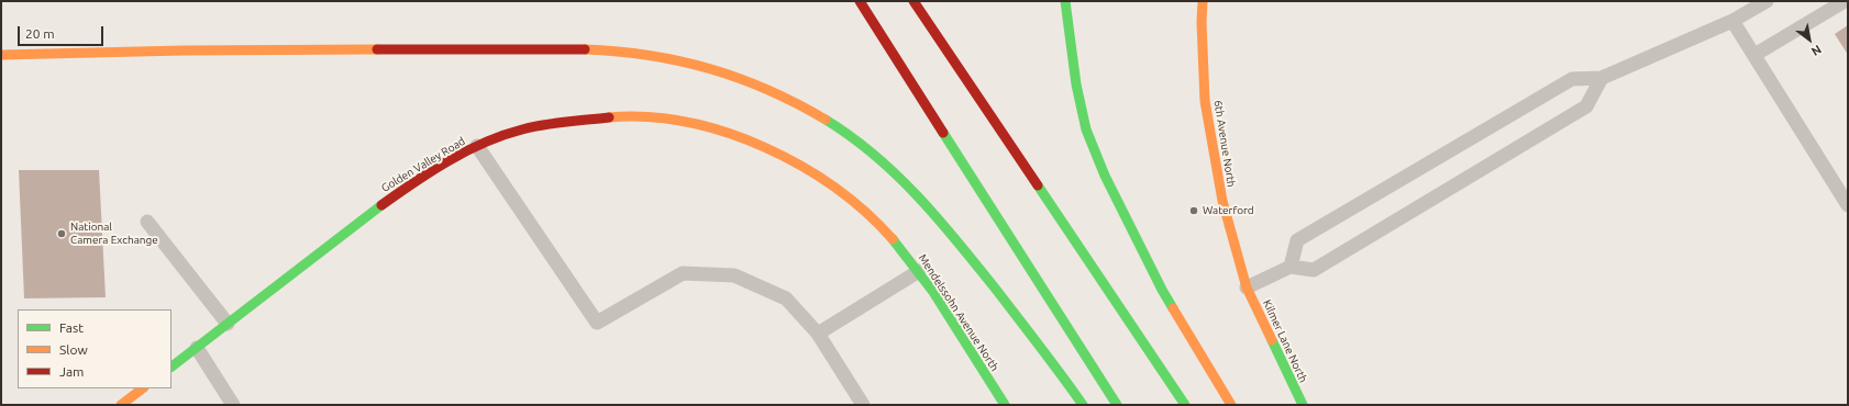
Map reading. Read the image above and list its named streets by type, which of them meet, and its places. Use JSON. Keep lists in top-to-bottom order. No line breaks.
{"streets":{"main road":["6th Avenue North","Golden Valley Road","Mendelssohn Avenue North","Kilmer Lane North"]},"crossings":[["6th Avenue North","Kilmer Lane North"],["Golden Valley Road","Mendelssohn Avenue North"]],"places":["Waterford","National Camera Exchange"],"legend":["Fast","Slow","Jam"],"scale_bar":"20 m","north":"bottom right"}
